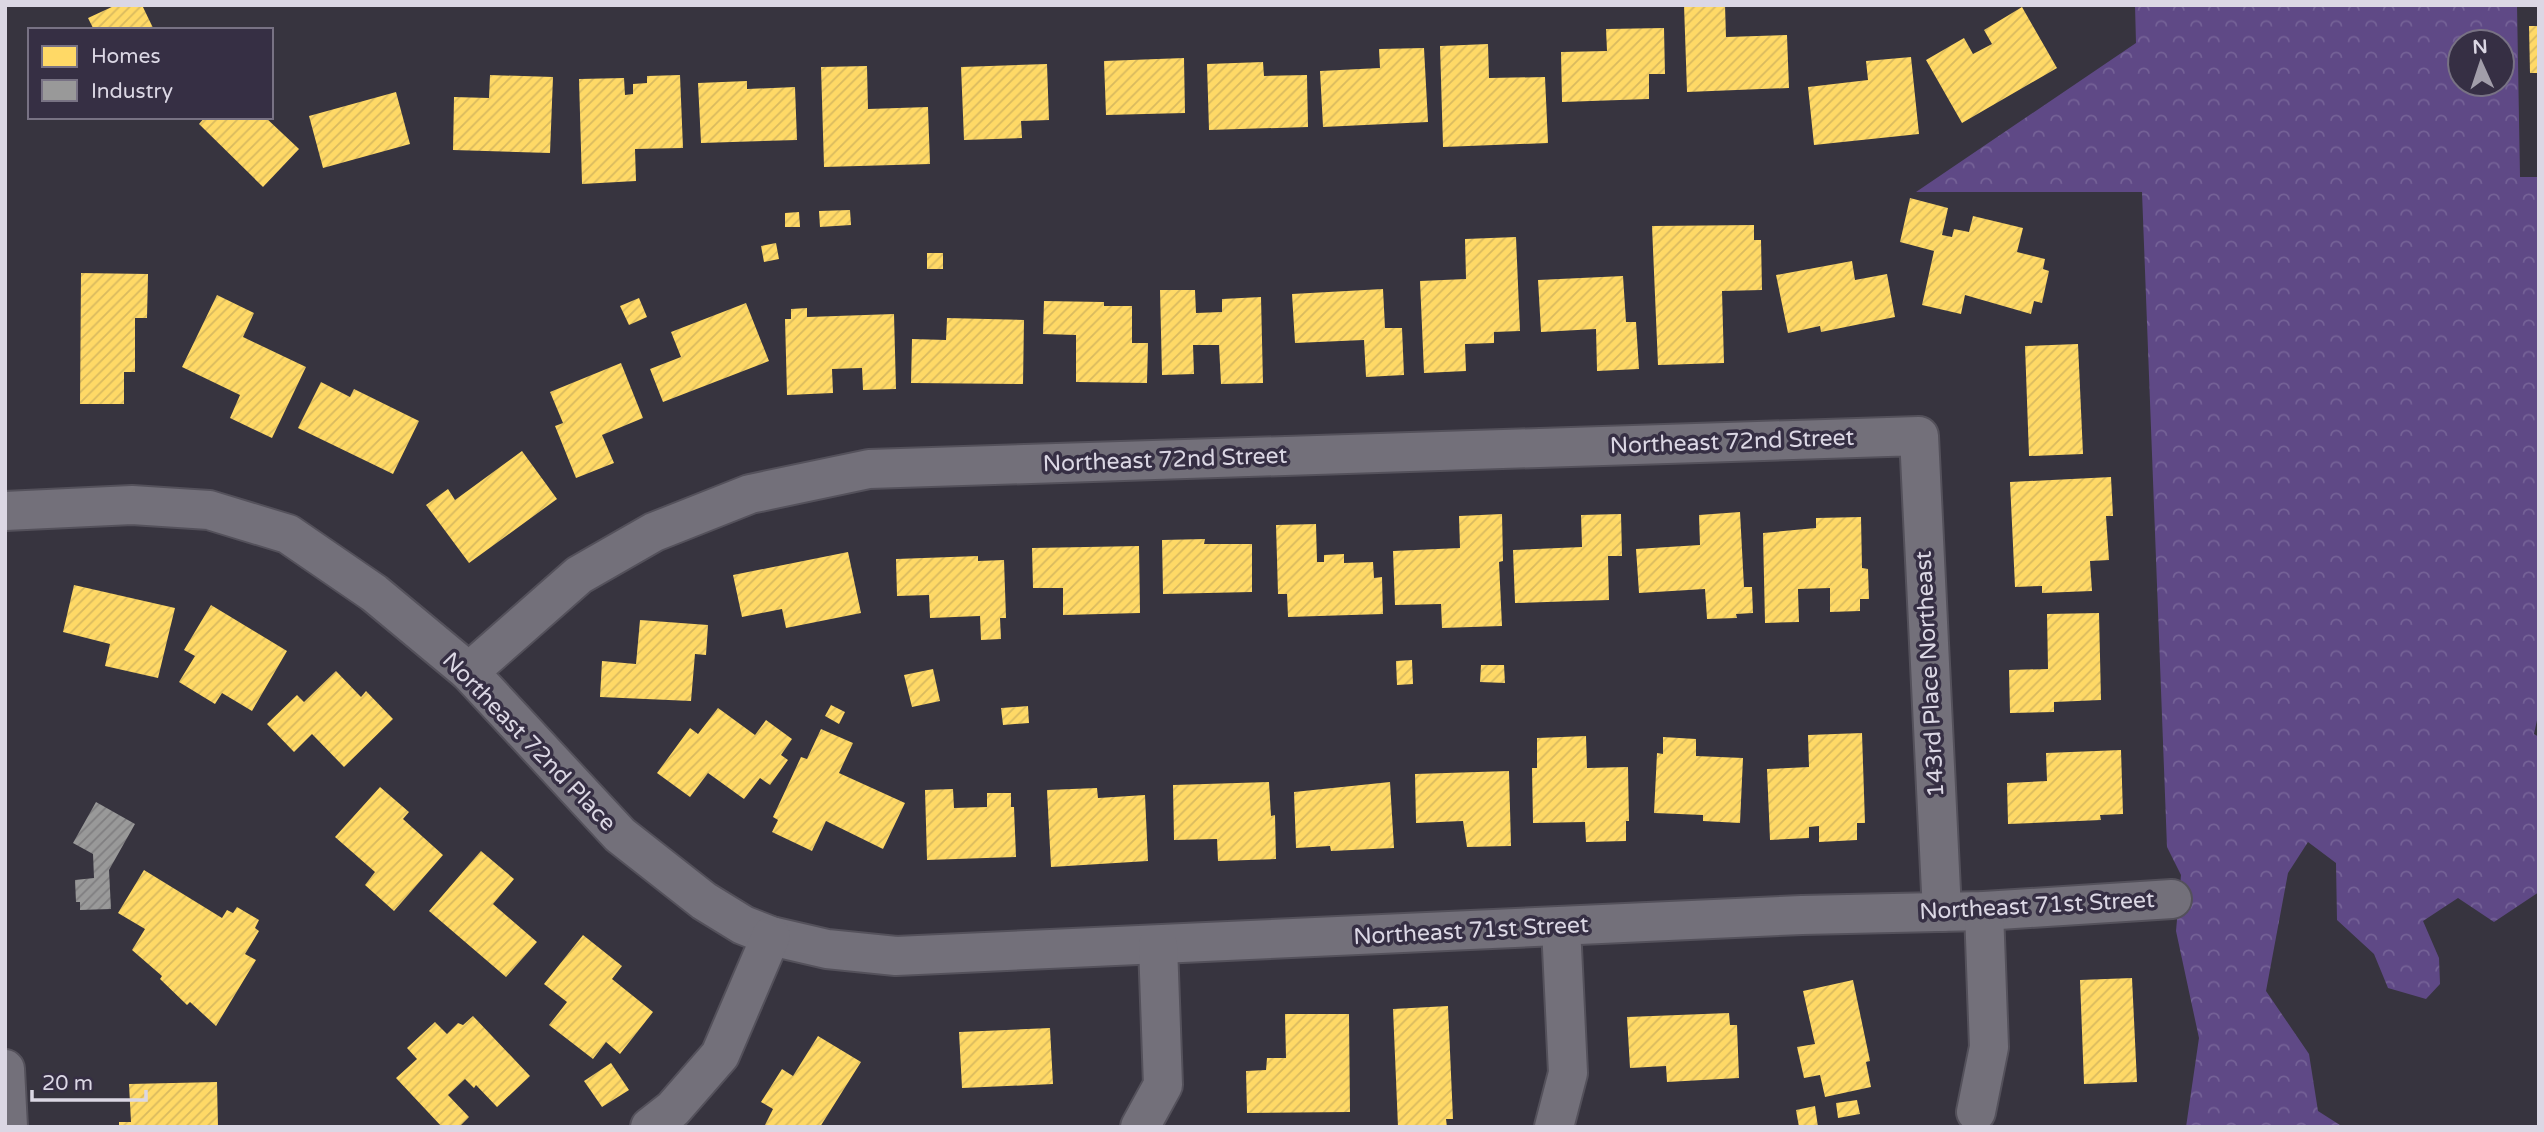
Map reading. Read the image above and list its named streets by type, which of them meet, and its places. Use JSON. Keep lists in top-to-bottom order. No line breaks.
{"streets":{"street":["Northeast 72nd Street","143rd Place Northeast","Northeast 72nd Place","Northeast 71st Street"]},"crossings":[["Northeast 72nd Street","143rd Place Northeast"],["Northeast 72nd Street","Northeast 72nd Place"],["143rd Place Northeast","Northeast 71st Street"],["Northeast 72nd Place","Northeast 71st Street"]],"legend":["Homes","Industry"],"scale_bar":"20 m","north":"top"}
